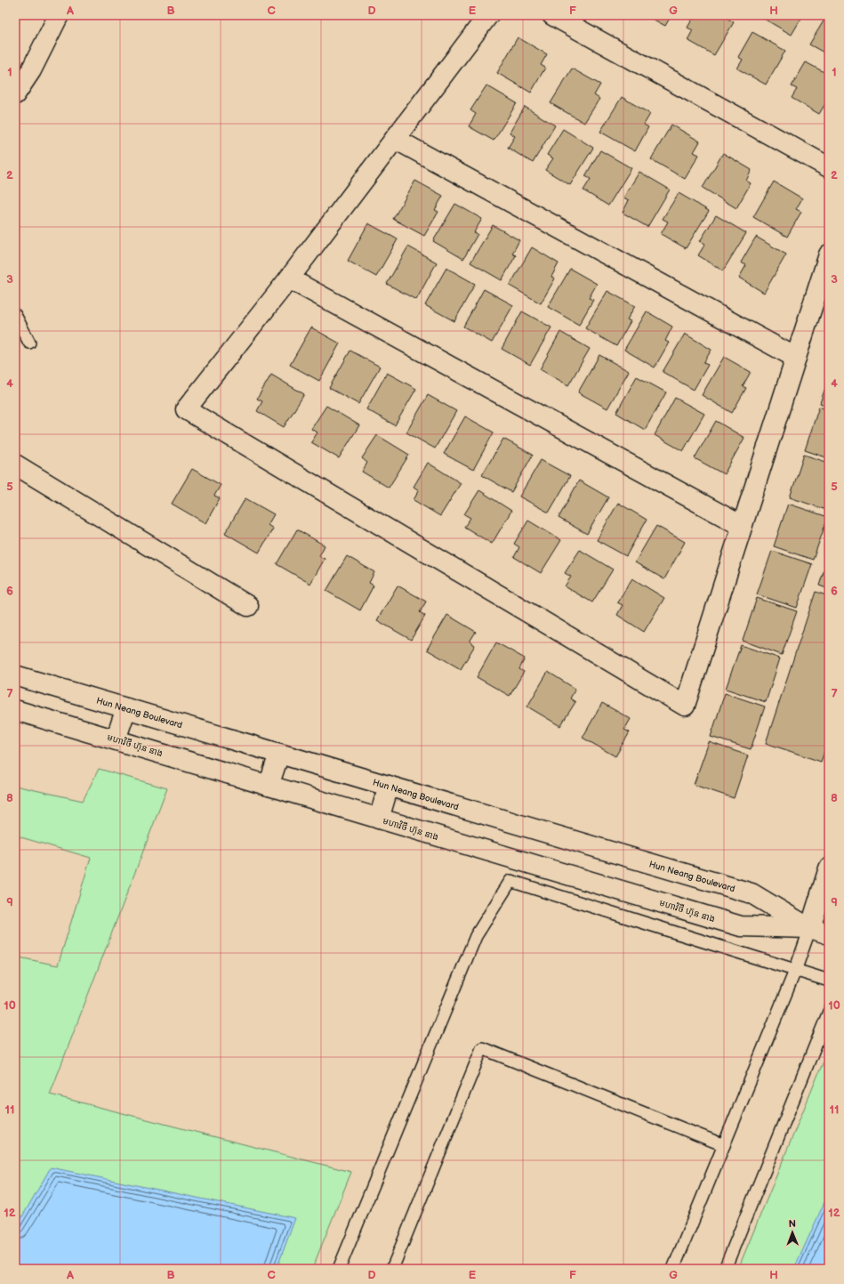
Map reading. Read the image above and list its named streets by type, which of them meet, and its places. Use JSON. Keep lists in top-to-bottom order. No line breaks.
{"streets":{"street":["Hun Neang Boulevard","មហាវិថី ហ៊ុន នាង"]},"crossings":[["Hun Neang Boulevard","មហាវិថី ហ៊ុន នាង"]],"north":"top","grid":{"columns":["A","B","C","D","E","F","G","H"],"rows":["1","2","3","4","5","6","7","8","9","10","11","12"]}}
